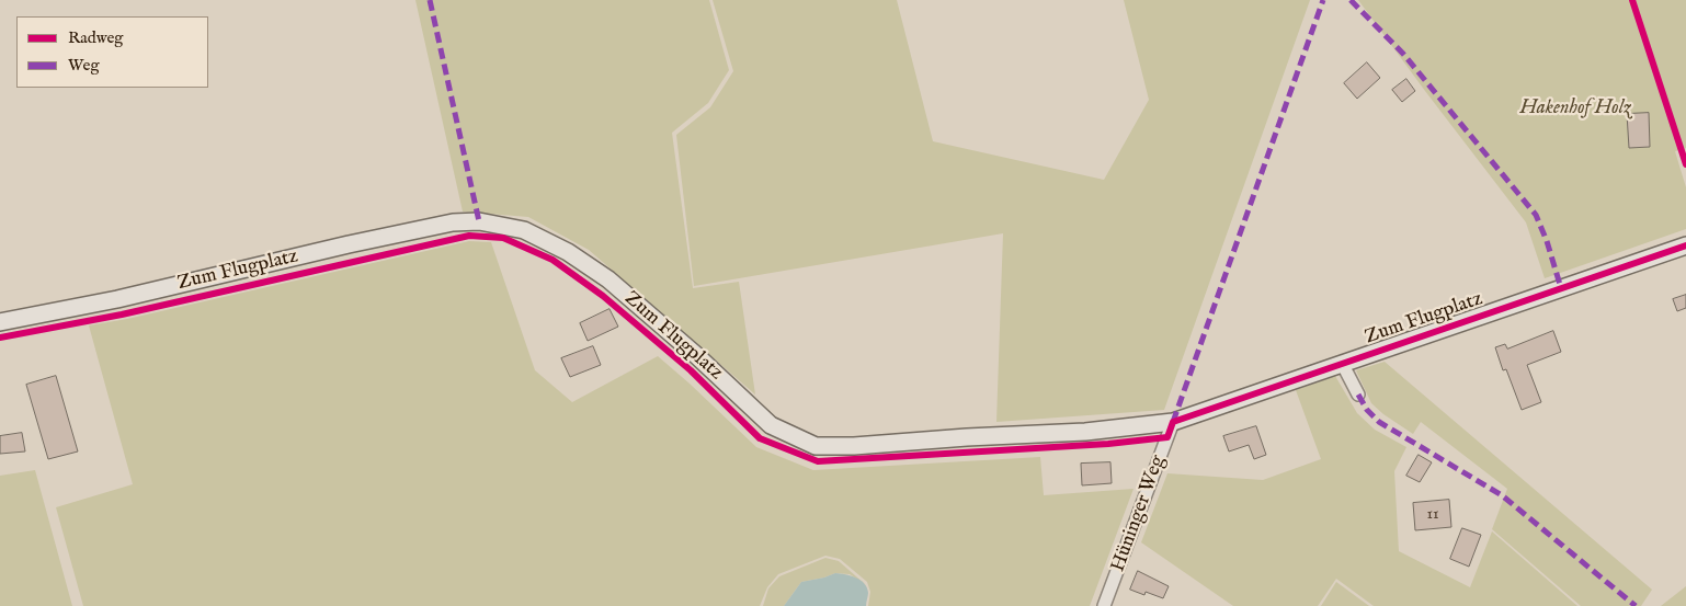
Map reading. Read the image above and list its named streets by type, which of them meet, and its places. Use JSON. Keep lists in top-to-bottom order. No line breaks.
{"streets":{"street":["Zum Flugplatz","Hüninger Weg"]},"crossings":[["Zum Flugplatz","Hüninger Weg"]],"parks":["Hakenhof Holz"],"house_numbers":["11"],"legend":["Radweg","Weg"]}
